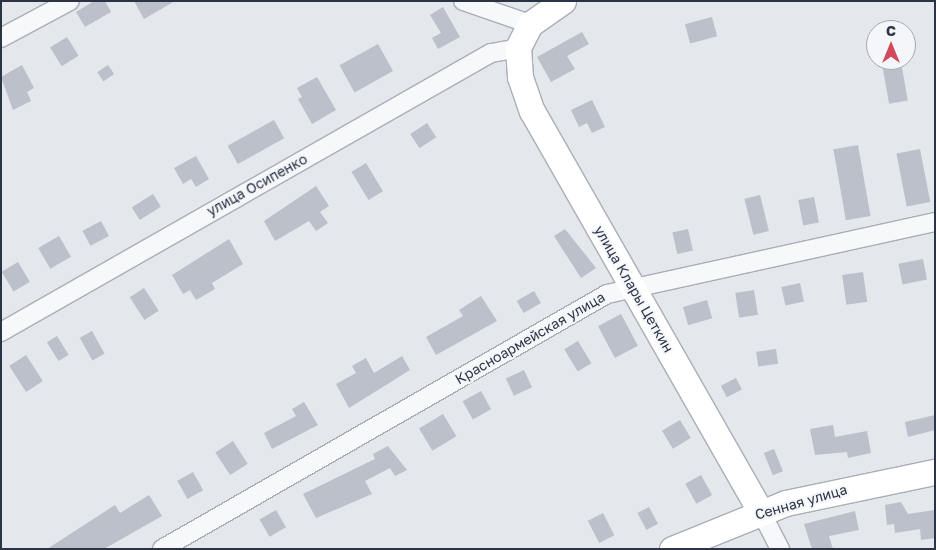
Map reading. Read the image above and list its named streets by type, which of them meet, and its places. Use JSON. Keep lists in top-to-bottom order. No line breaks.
{"streets":{"street":["улица Осипенко","улица Клары Цеткин","Красноармейская улица","Сенная улица"]},"crossings":[["улица Осипенко","улица Клары Цеткин"],["улица Клары Цеткин","Красноармейская улица"],["улица Клары Цеткин","Сенная улица"]],"north":"top"}
